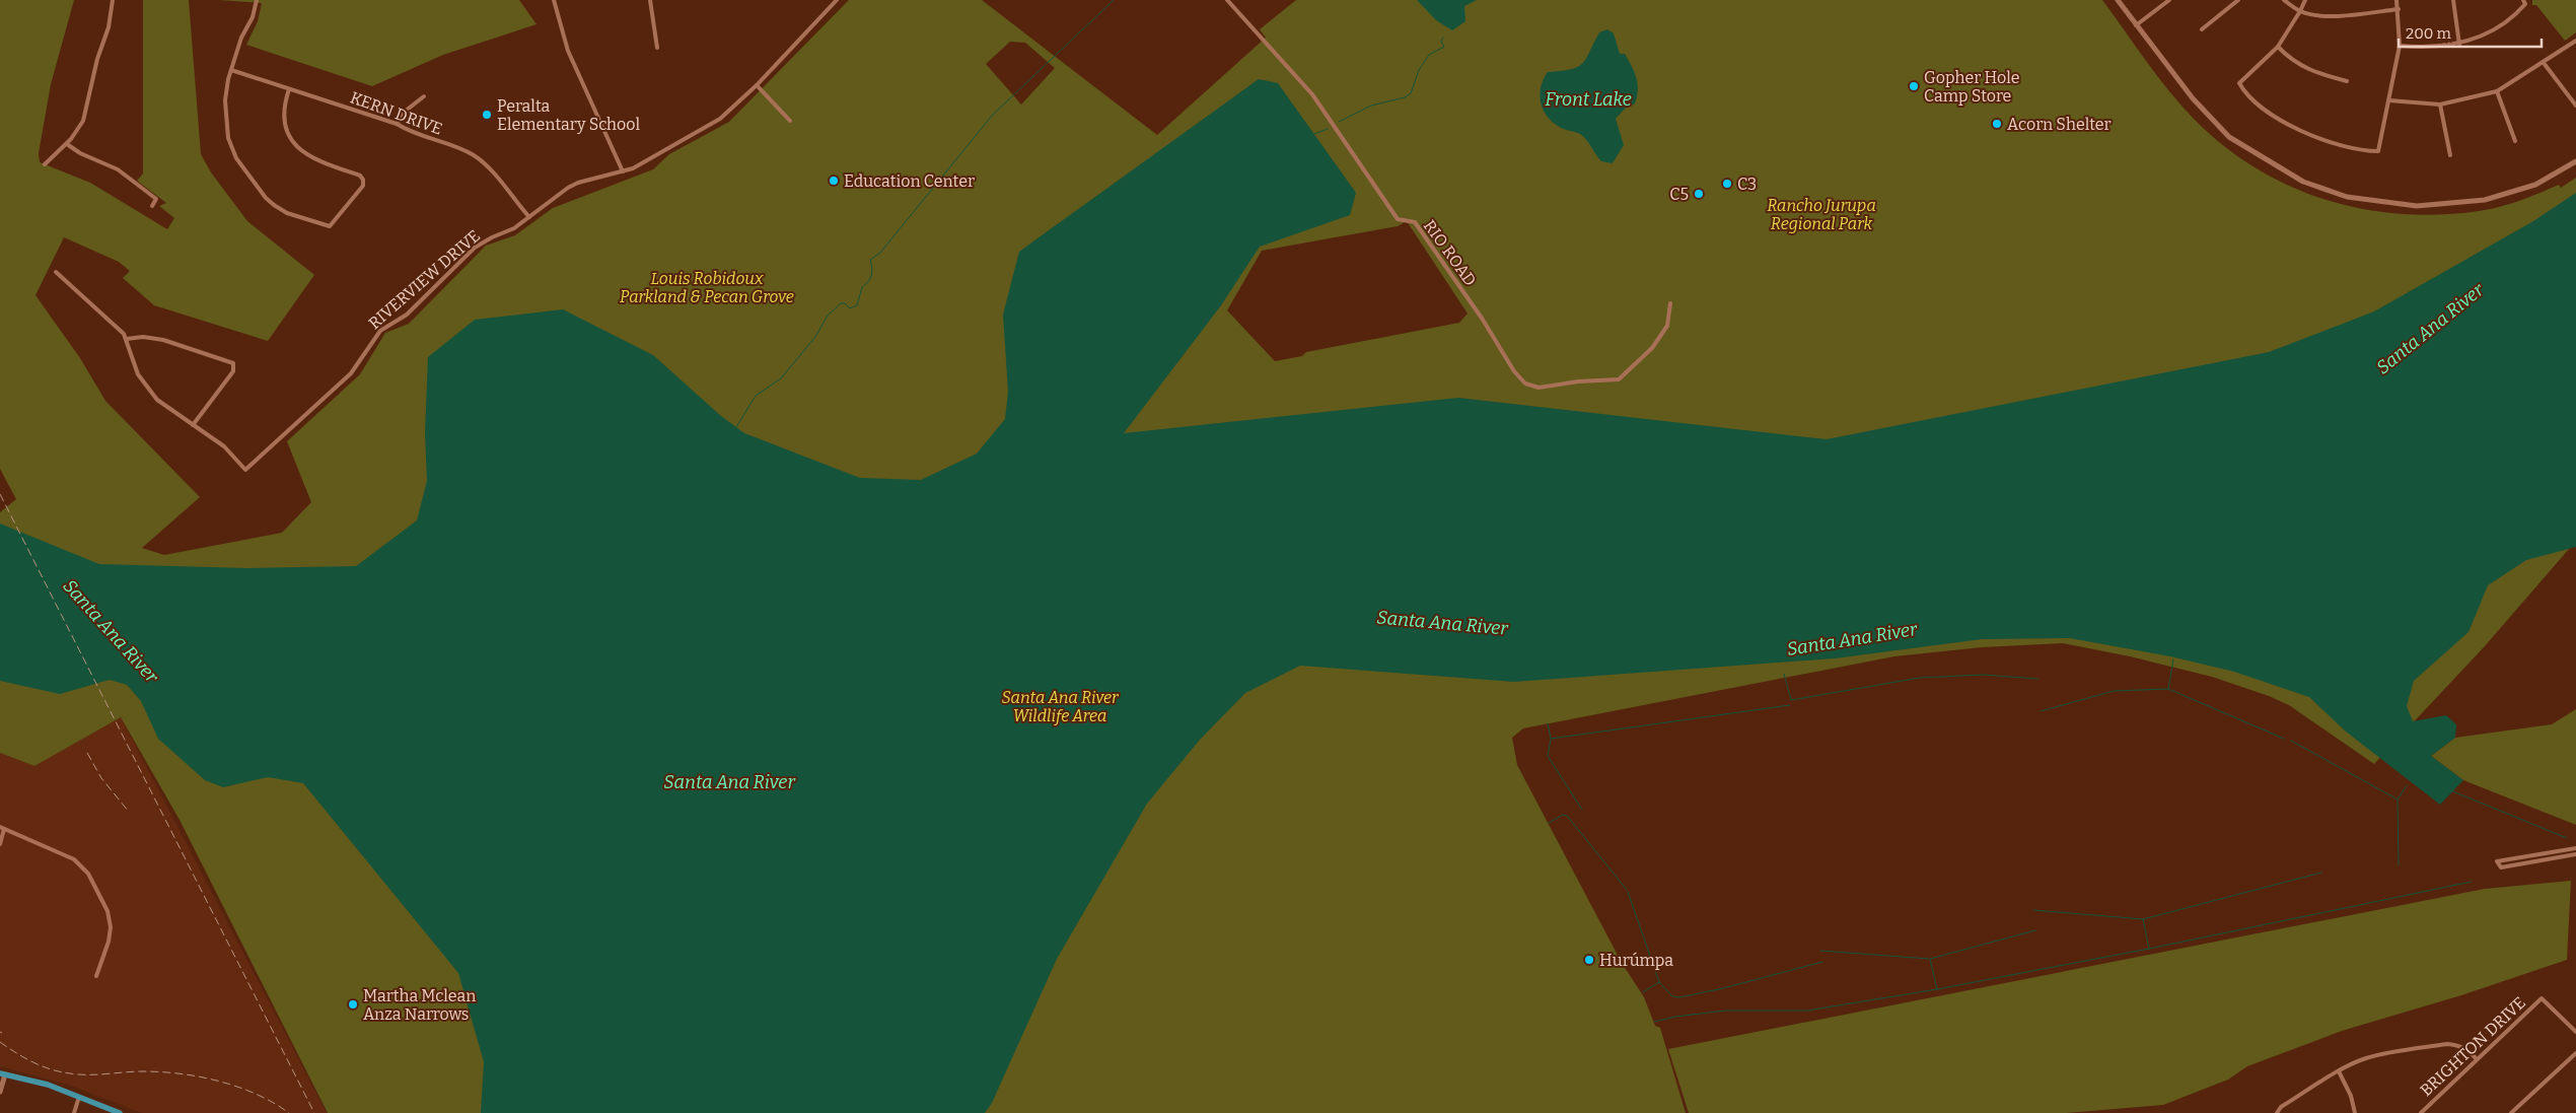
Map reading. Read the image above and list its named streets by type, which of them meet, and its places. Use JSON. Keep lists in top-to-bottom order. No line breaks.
{"streets":{"street":["KERN DRIVE","RIO ROAD","RIVERVIEW DRIVE","BRIGHTON DRIVE"]},"crossings":[["KERN DRIVE","RIVERVIEW DRIVE"]],"water":["Front Lake","Santa Ana River"],"parks":["Rancho Jurupa Regional Park","Louis Robidoux Parkland & Pecan Grove","Santa Ana River Wildlife Area"],"places":["Gopher Hole Camp Store","Peralta Elementary School","Acorn Shelter","Education Center","C3","C5","Hurúmpa","Martha Mclean Anza Narrows"],"scale_bar":"200 m"}
